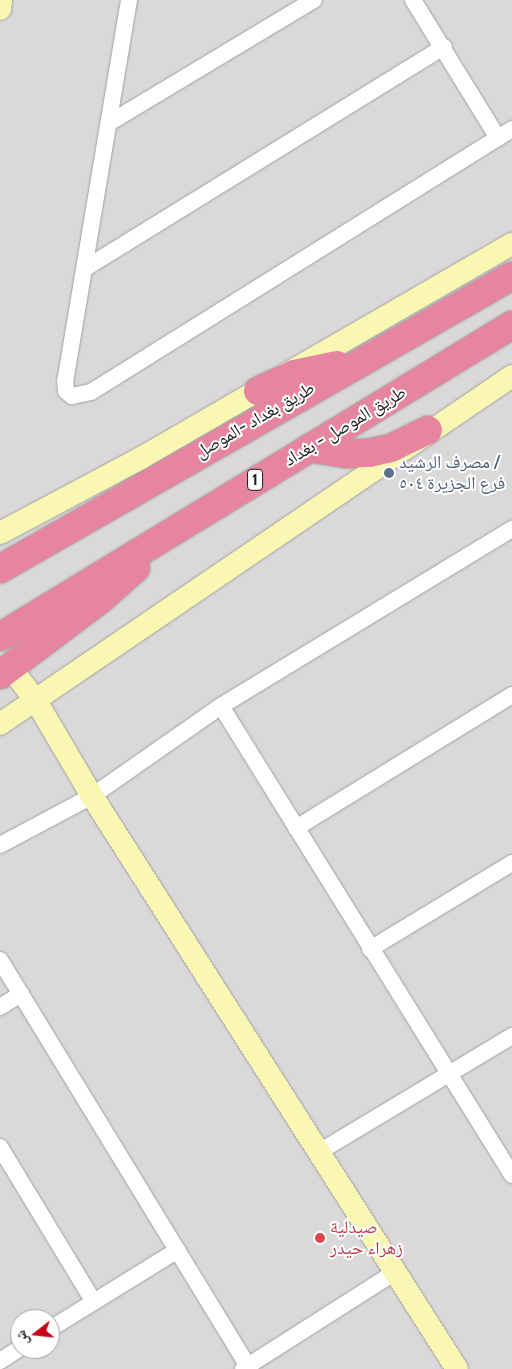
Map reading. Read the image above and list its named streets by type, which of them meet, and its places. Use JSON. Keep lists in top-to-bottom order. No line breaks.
{"streets":{"highway":["طريق بغداد -الموصل","طريق الموصل - بغداد","1"]},"places":["مصرف الرشيد / فرع الجزيرة ٥٠٤","صيدلية زهراء حيدر"],"north":"left"}
